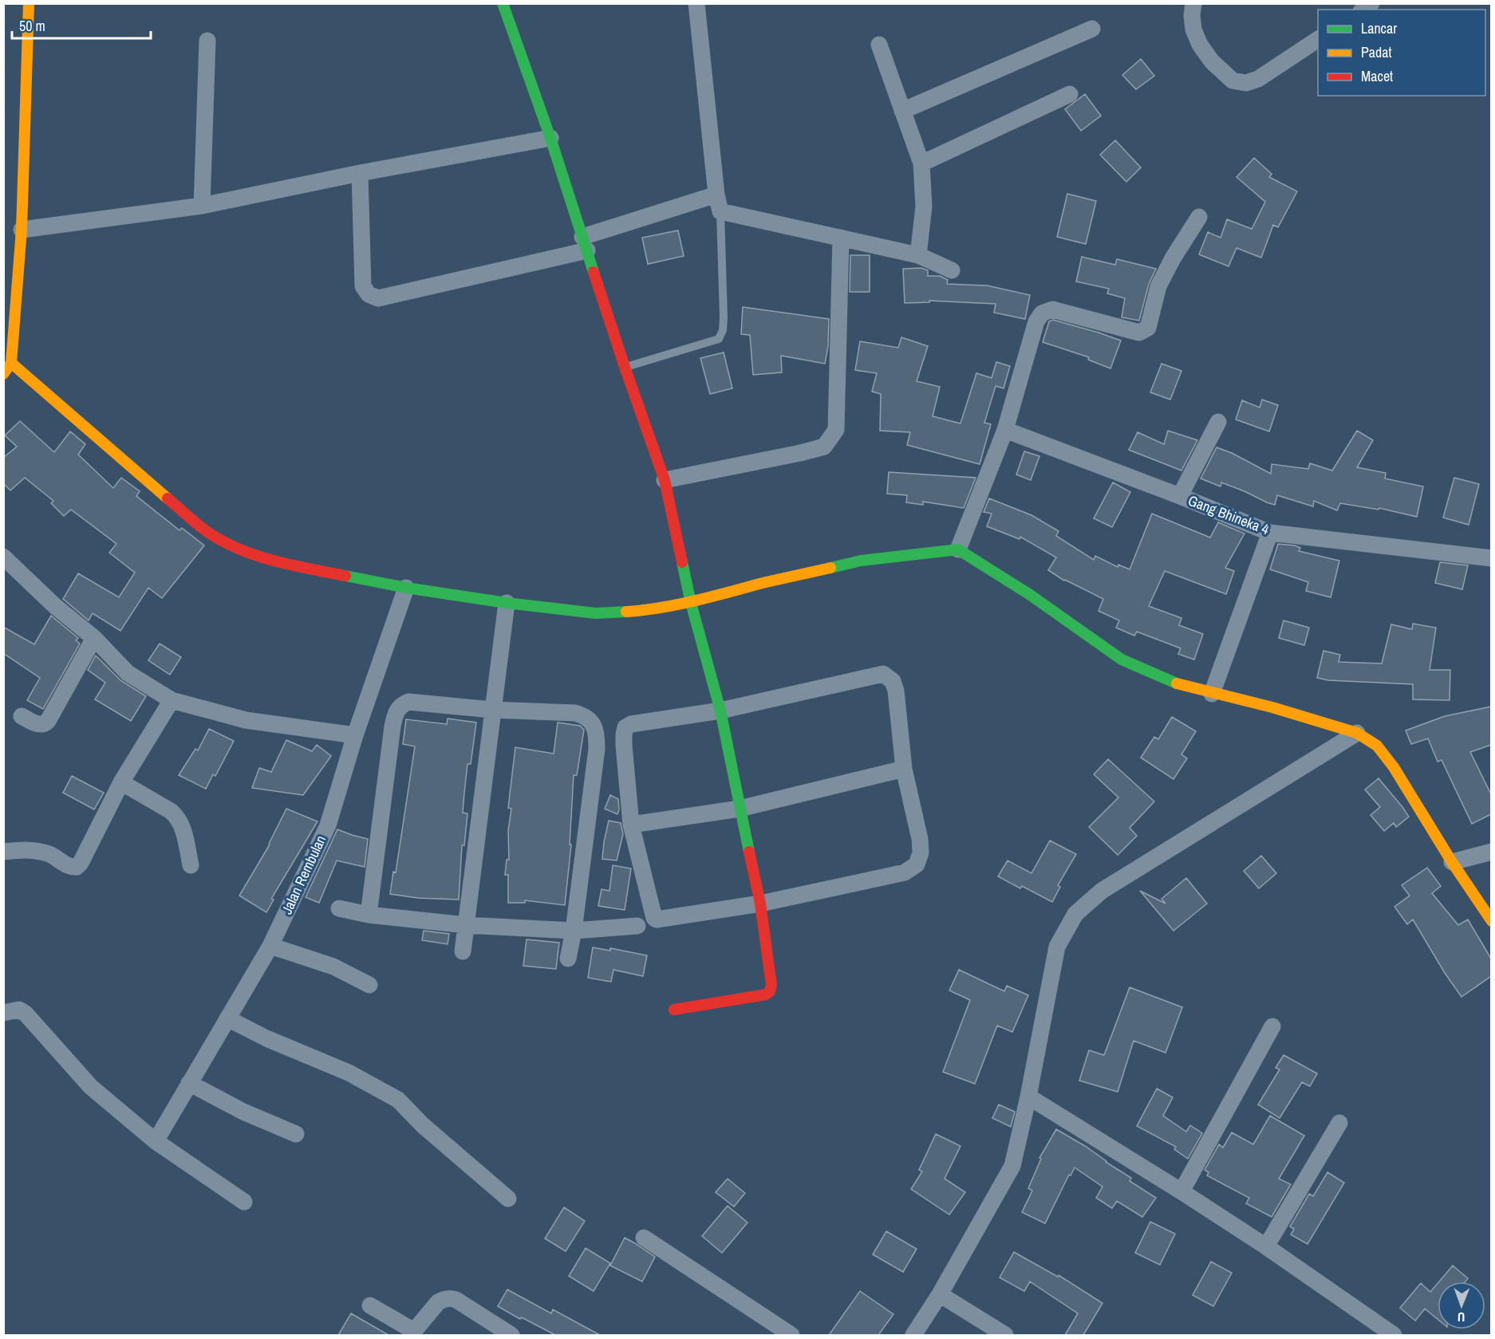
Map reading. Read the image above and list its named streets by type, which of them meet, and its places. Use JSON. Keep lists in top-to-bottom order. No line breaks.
{"streets":{"street":["Gang Bhineka 4","Jalan Rembulan"]},"legend":["Lancar","Padat","Macet"],"scale_bar":"50 m","north":"bottom"}
